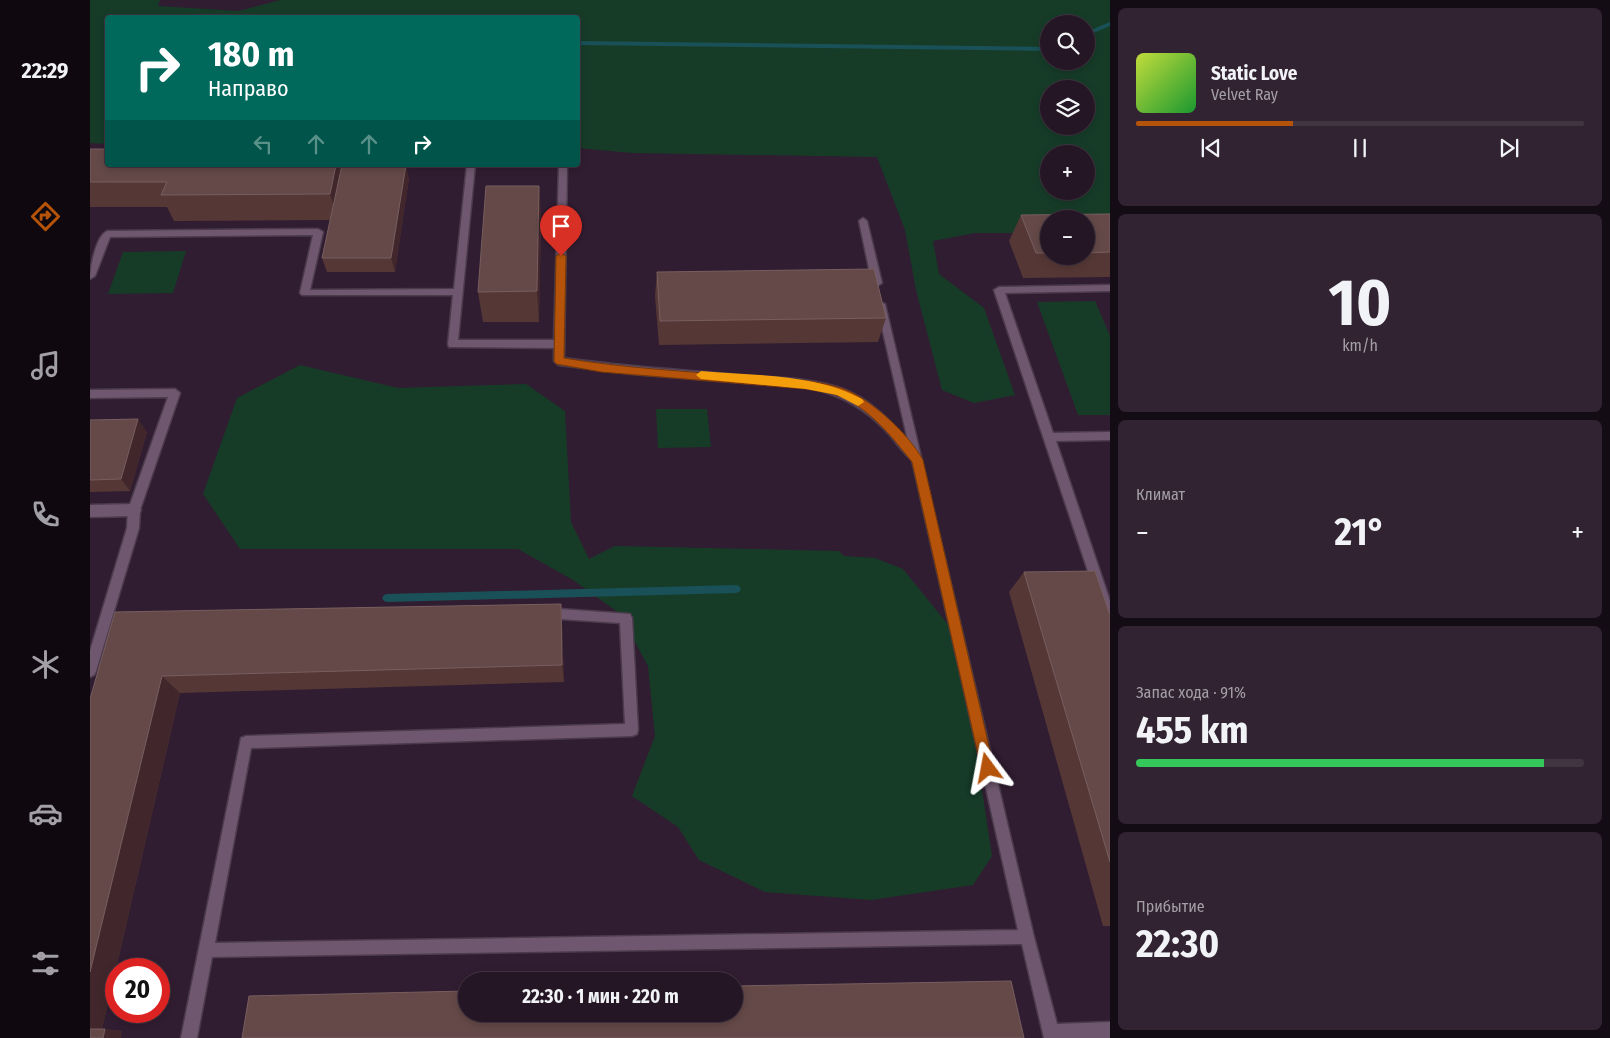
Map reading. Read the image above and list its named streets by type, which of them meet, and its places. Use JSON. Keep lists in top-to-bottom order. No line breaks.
{"page":{"tabs":"22:29","map_buttons":["+","−"],"turn":["180 m","Направо"],"song":["Static Love","Velvet Ray"],"tile":[["10","km/h"],"Климат",["Запас хода · 91%","455 km"],["Прибытие","22:30"]],"heat":["−","21°","+"],"limit":"20","trip":"22:30 · 1 мин · 220 m"}}
